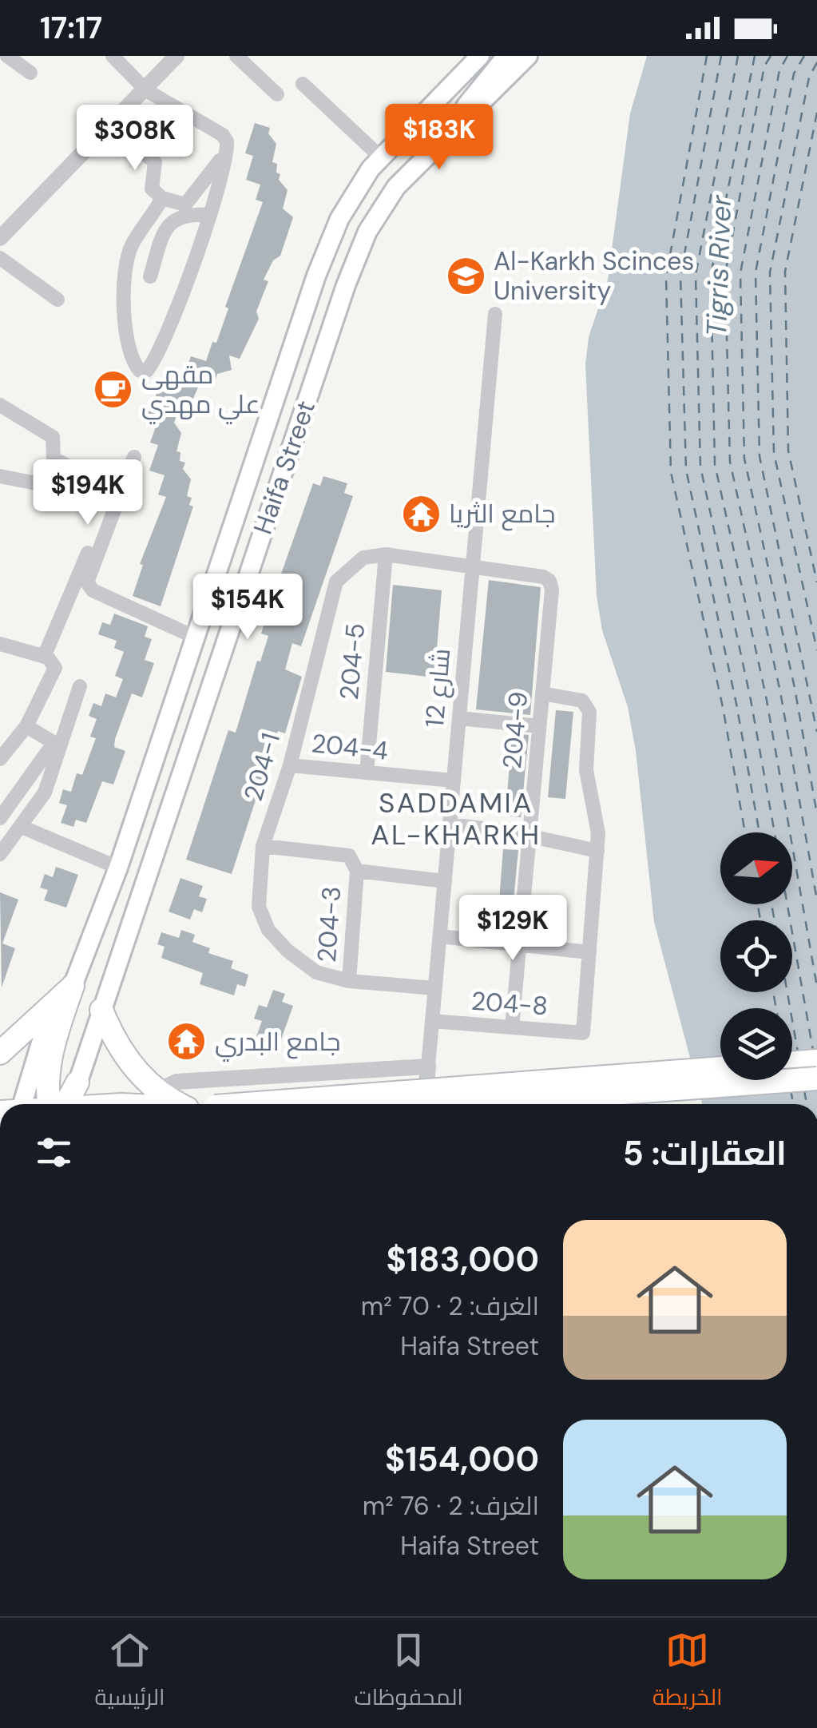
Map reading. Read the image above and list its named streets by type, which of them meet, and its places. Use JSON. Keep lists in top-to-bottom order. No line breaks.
{"streets":{"main road":["Haifa Street"],"street":["204-5","شارع 12","204-9","204-4","204-1","204-3","204-8"]},"crossings":[["204-5","204-4"],["204-5","204-1"],["شارع 12","204-9"],["شارع 12","204-4"],["شارع 12","204-1"],["شارع 12","204-8"],["204-9","204-8"],["204-4","204-1"],["204-1","204-3"]],"districts":["SADDAMIA AL-KHARKH"],"water":["Tigris River"],"places":{"school or university":["Al-Karkh Scinces University"],"cafe":["مقهى علي مهدي"],"temple":["جامع الثريا","جامع البدري"]},"north":"right","page":{"status":"17:17","price":["$183K","$308K","$194K","$154K","$129K"],"heading":"العقارات: 5","list":[{"name":"$183,000","note":"الغرف: 2 · 70 m² · Haifa Street"},{"name":"$154,000","note":"الغرف: 2 · 76 m² · Haifa Street"}],"tabs":["الخريطة","المحفوظات","الرئيسية"]}}
